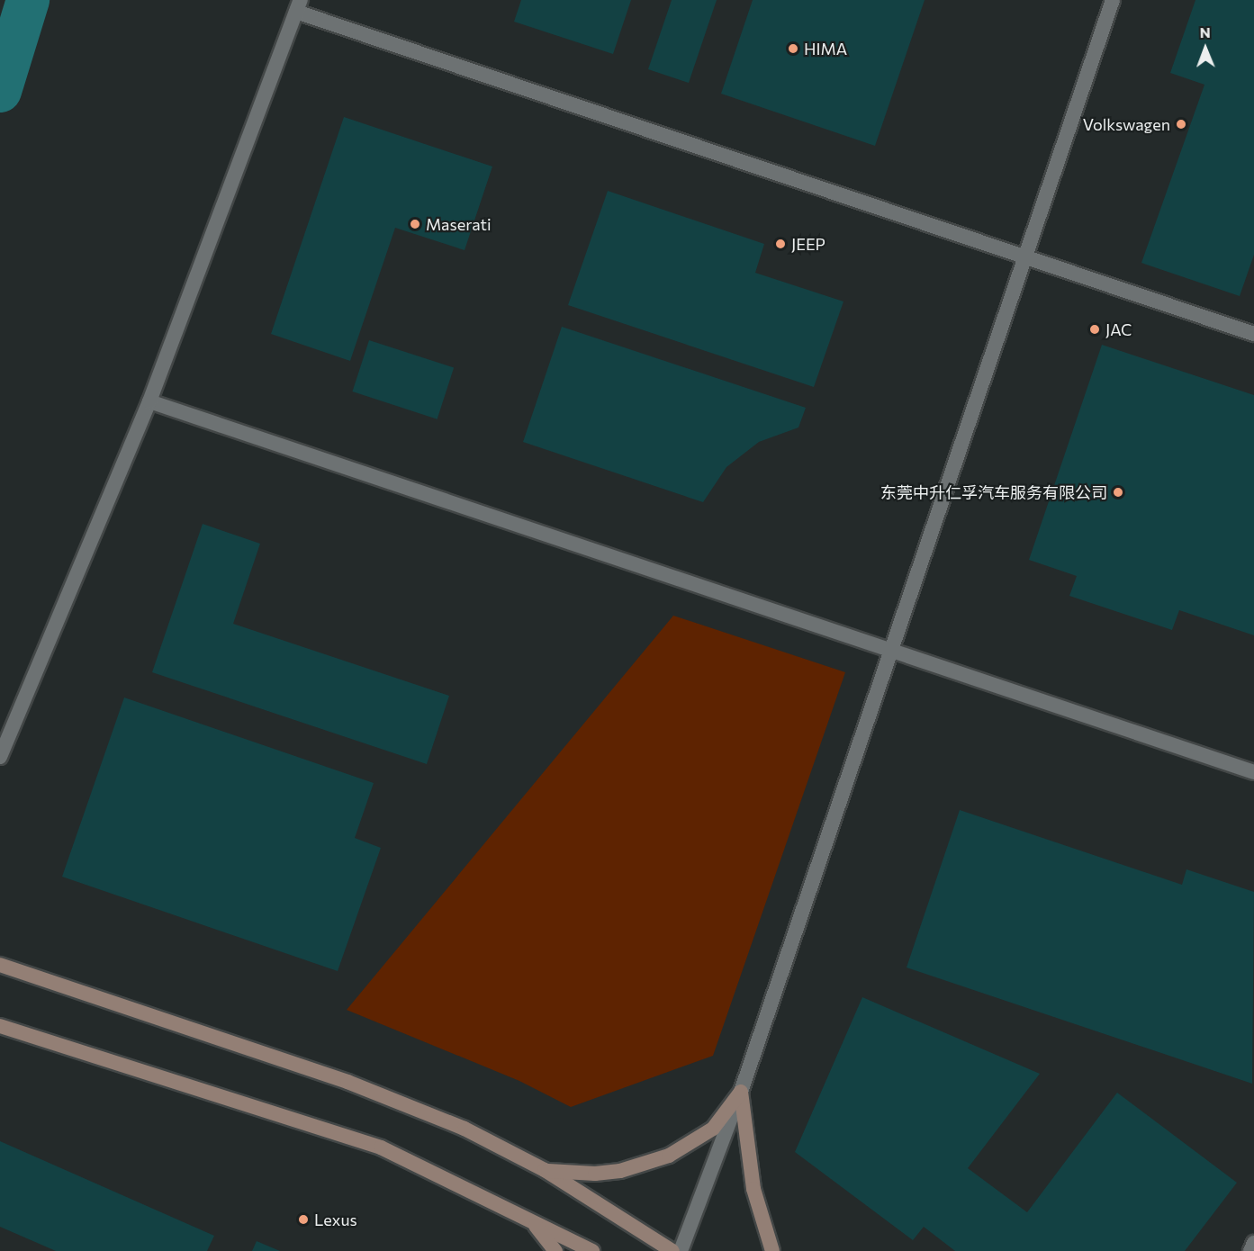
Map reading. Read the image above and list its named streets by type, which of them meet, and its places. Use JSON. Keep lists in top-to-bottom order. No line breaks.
{"places":["HIMA","Volkswagen","Maserati","JEEP","JAC","东莞中升仁孚汽车服务有限公司","Lexus"],"north":"top"}
